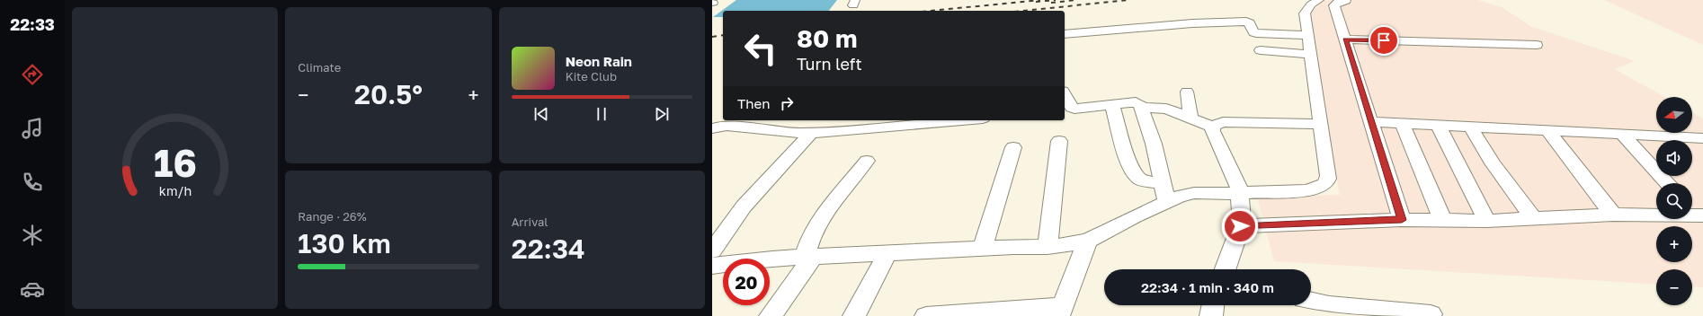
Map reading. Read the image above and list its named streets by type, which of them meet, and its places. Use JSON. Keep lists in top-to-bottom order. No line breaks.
{"north":"left","page":{"tabs":"22:33","tile":["Climate",["Range · 26%","130 km"],["Arrival","22:34"]],"turn":["80 m","Turn left"],"song":["Neon Rain","Kite Club"],"heat":["−","20.5°","+"],"then":"Then","map_buttons":["+","−"],"limit":"20","trip":"22:34 · 1 min · 340 m","gauge":["16","km/h"]}}
